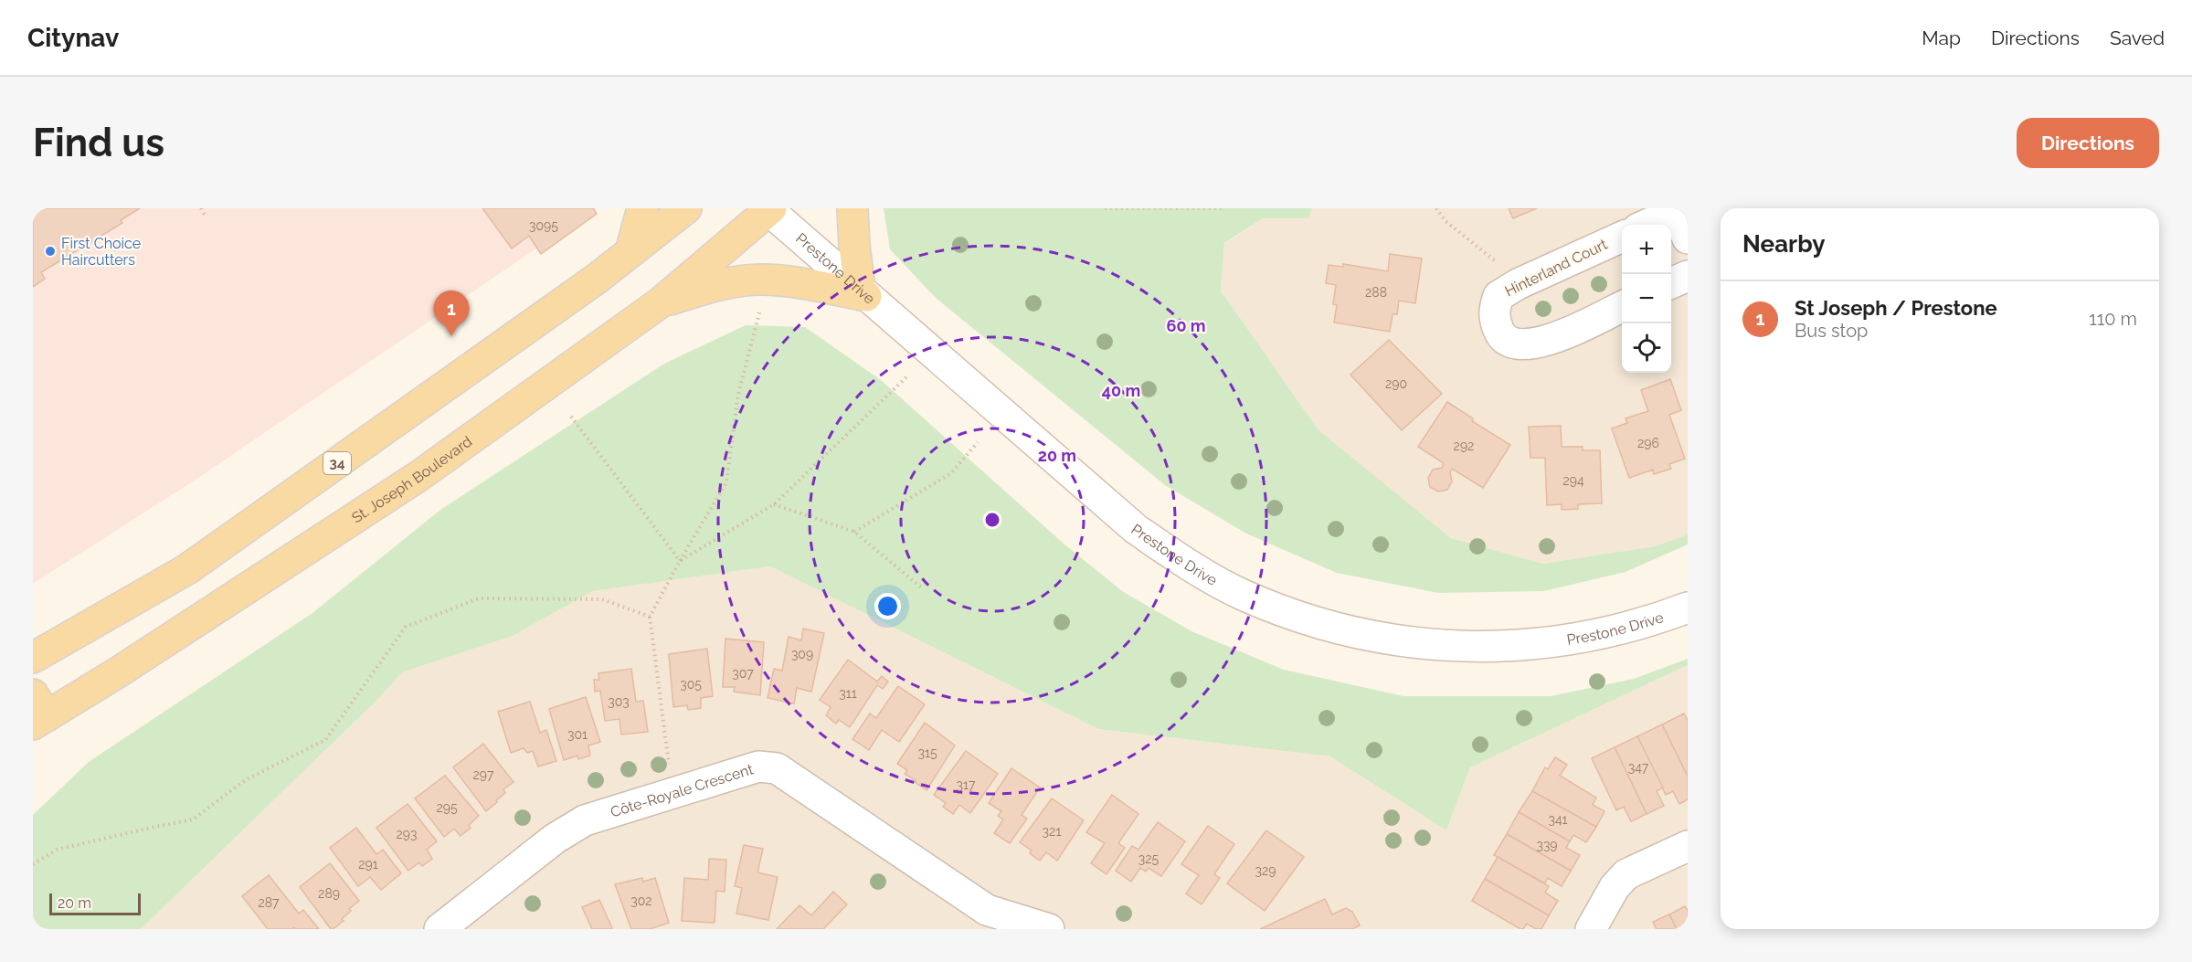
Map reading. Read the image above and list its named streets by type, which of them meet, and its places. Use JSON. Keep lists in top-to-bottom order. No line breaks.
{"streets":{"main road":["34","St. Joseph Boulevard"],"street":["Hinterland Court","Prestone Drive","Côte-Royale Crescent"]},"crossings":[["Prestone Drive","St. Joseph Boulevard"]],"places":["First Choice Haircutters"],"house_numbers":["3095","288","290","296","292","294","309","307","305","311","303","301","315","347","297","317","295","341","321","293","339","325","291","329","289","302","287"],"scale_bar":"20 m","page":{"header":"Citynav","nav":["Map","Directions","Saved"],"buttons":"Directions","title":"Find us","heading":"Nearby","map_buttons":["+","−"],"list":[{"mark":"1","name":"St Joseph / Prestone","note":"Bus stop","value":"110 m"}],"pins":"1","scale":"20 m"},"rings":["60 m","40 m","20 m"]}
